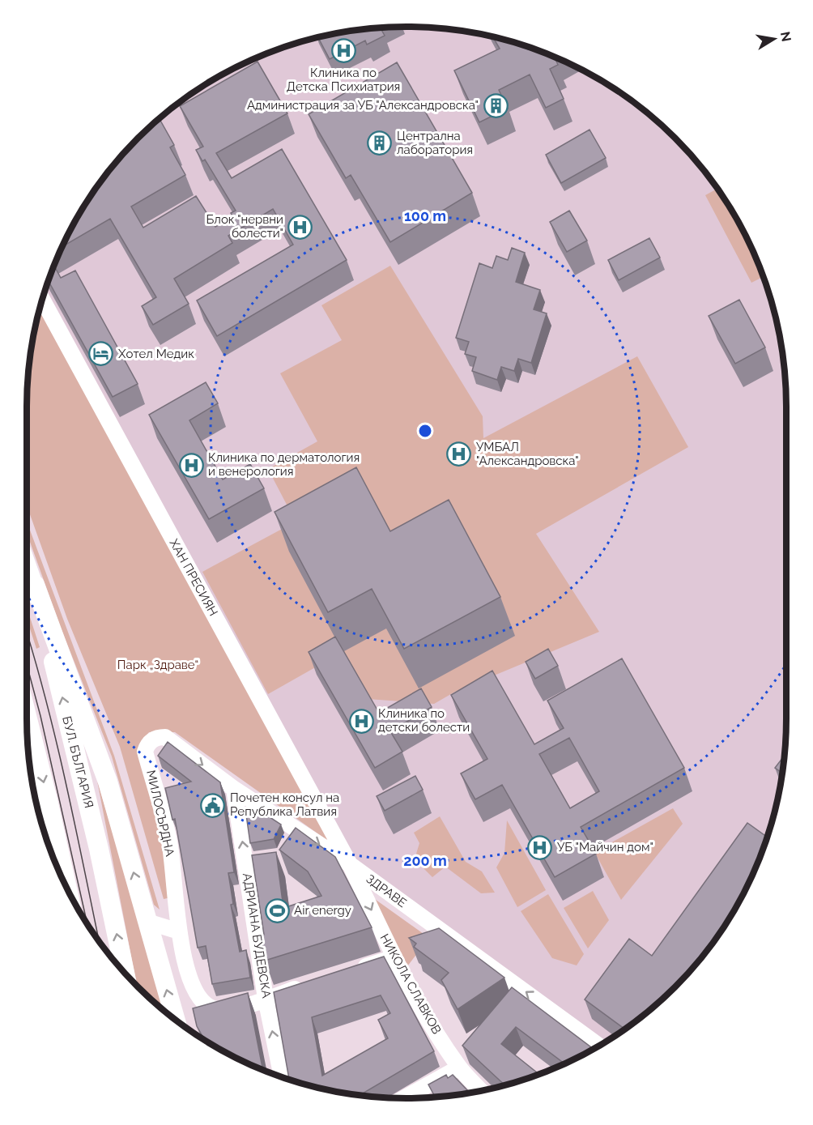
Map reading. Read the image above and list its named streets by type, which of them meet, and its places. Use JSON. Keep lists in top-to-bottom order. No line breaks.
{"streets":{"main road":["БУЛ. БЪЛГАРИЯ"],"street":["ХАН ПРЕСИЯН","МИЛОСЪРДНА","ЗДРАВЕ","АДРИАНА БУДЕВСКА","НИКОЛА СЛАВКОВ"]},"crossings":[["ХАН ПРЕСИЯН","ЗДРАВЕ"],["ХАН ПРЕСИЯН","НИКОЛА СЛАВКОВ"],["МИЛОСЪРДНА","ЗДРАВЕ"],["МИЛОСЪРДНА","АДРИАНА БУДЕВСКА"],["ЗДРАВЕ","АДРИАНА БУДЕВСКА"],["ЗДРАВЕ","НИКОЛА СЛАВКОВ"]],"one_way":["АДРИАНА БУДЕВСКА","НИКОЛА СЛАВКОВ"],"parks":["Парк „Здраве“"],"places":{"hospital":["Клиника по Детска Психиатрия","Блок \"нервни болести\"","УМБАЛ \"Александровска\"","Клиника по дерматология и венерология","Клиника по детски болести","УБ \"Майчин дом\""],"building":["Администрация за УБ \"Александровска\"","Централна лаборатория"],"hotel":["Хотел Медик"],"public building":["Почетен консул на Република Латвия"],"sports":["Air energy"]},"north":"right","rings":["100 m","200 m"]}
